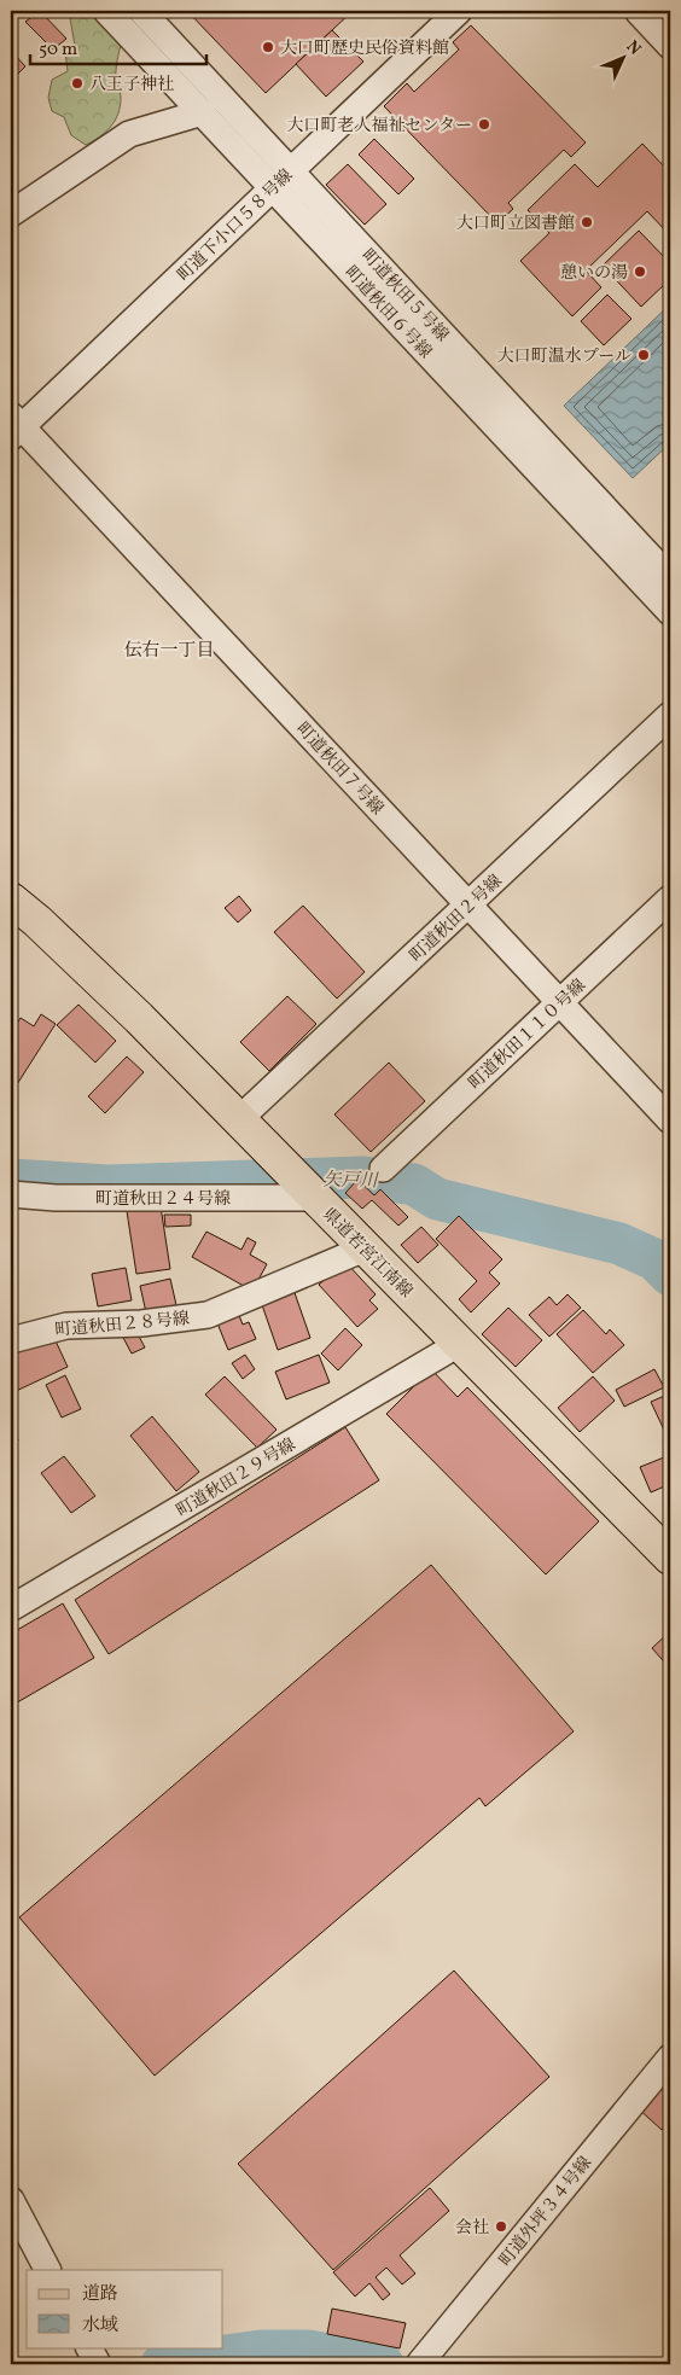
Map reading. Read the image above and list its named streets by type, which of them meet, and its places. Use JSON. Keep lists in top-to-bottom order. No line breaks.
{"streets":{"main road":["県道若宮江南線"],"street":["町道下小口５８号線","町道秋田５号線","町道秋田６号線","町道秋田７号線","町道秋田２号線","町道秋田１１０号線","町道秋田２４号線","町道秋田２８号線","町道秋田２９号線","町道外坪３４号線"]},"crossings":[["町道下小口５８号線","町道秋田５号線"],["町道下小口５８号線","町道秋田６号線"],["町道下小口５８号線","町道秋田７号線"],["町道秋田５号線","町道秋田６号線"],["町道秋田７号線","町道秋田２号線"],["町道秋田７号線","町道秋田１１０号線"],["町道秋田２号線","県道若宮江南線"],["町道秋田２４号線","県道若宮江南線"],["県道若宮江南線","町道秋田２８号線"],["県道若宮江南線","町道秋田２９号線"]],"districts":["伝右一丁目"],"water":["矢戸川"],"places":["大口町歴史民俗資料館","八王子神社","大口町老人福祉センター","大口町立図書館","憩いの湯","大口町温水プール","会社"],"legend":["道路","水域"],"scale_bar":"50 m","north":"top right"}
